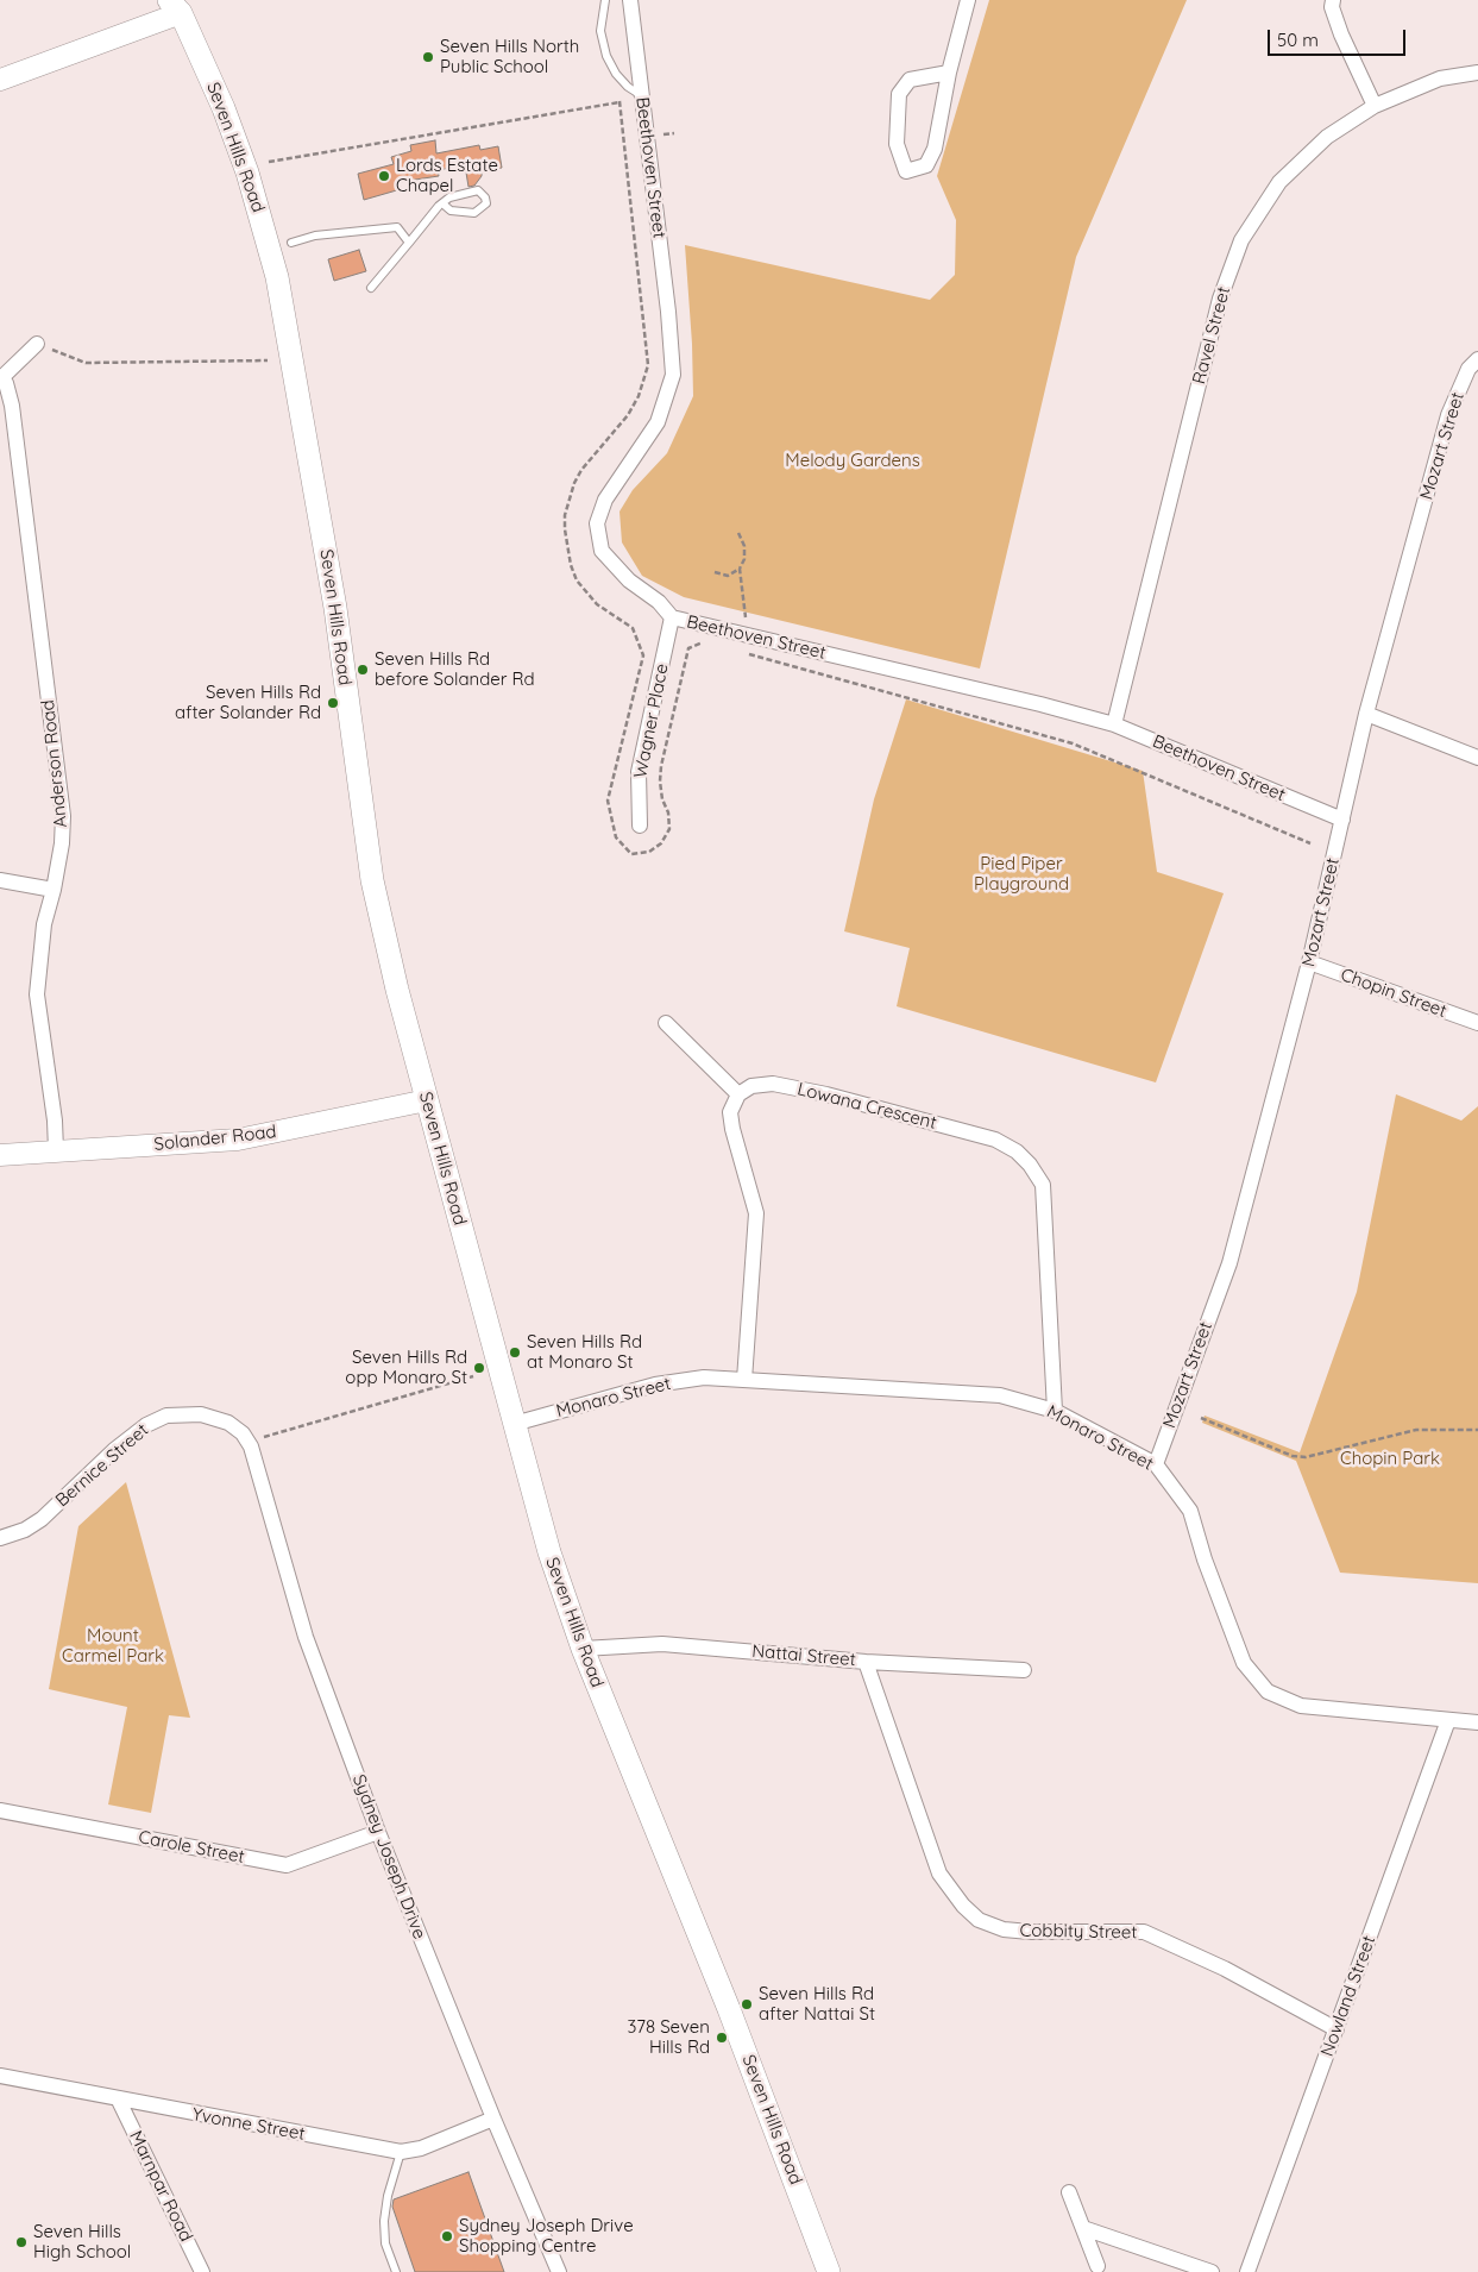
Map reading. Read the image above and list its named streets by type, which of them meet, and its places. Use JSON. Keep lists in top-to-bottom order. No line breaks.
{"streets":{"main road":["Seven Hills Road"],"street":["Beethoven Street","Ravel Street","Mozart Street","Wagner Place","Anderson Road","Chopin Street","Lowana Crescent","Solander Road","Monaro Street","Bernice Street","Nattai Street","Carole Street","Sydney Joseph Drive","Cobbity Street","Nowland Street","Yvonne Street","Marnpar Road"]},"crossings":[["Seven Hills Road","Solander Road"],["Seven Hills Road","Monaro Street"],["Seven Hills Road","Nattai Street"],["Beethoven Street","Ravel Street"],["Beethoven Street","Mozart Street"],["Beethoven Street","Wagner Place"],["Mozart Street","Chopin Street"],["Mozart Street","Monaro Street"],["Anderson Road","Solander Road"],["Lowana Crescent","Monaro Street"],["Monaro Street","Nowland Street"],["Bernice Street","Sydney Joseph Drive"],["Nattai Street","Cobbity Street"],["Carole Street","Sydney Joseph Drive"],["Sydney Joseph Drive","Yvonne Street"],["Cobbity Street","Nowland Street"],["Yvonne Street","Marnpar Road"]],"parks":["Melody Gardens","Pied Piper Playground","Chopin Park","Mount Carmel Park"],"places":["Seven Hills North Public School","Lords Estate Chapel","Seven Hills Rd before Solander Rd","Seven Hills Rd after Solander Rd","Seven Hills Rd at Monaro St","Seven Hills Rd opp Monaro St","Seven Hills Rd after Nattai St","378 Seven Hills Rd","Sydney Joseph Drive Shopping Centre","Seven Hills High School"],"scale_bar":"50 m"}
